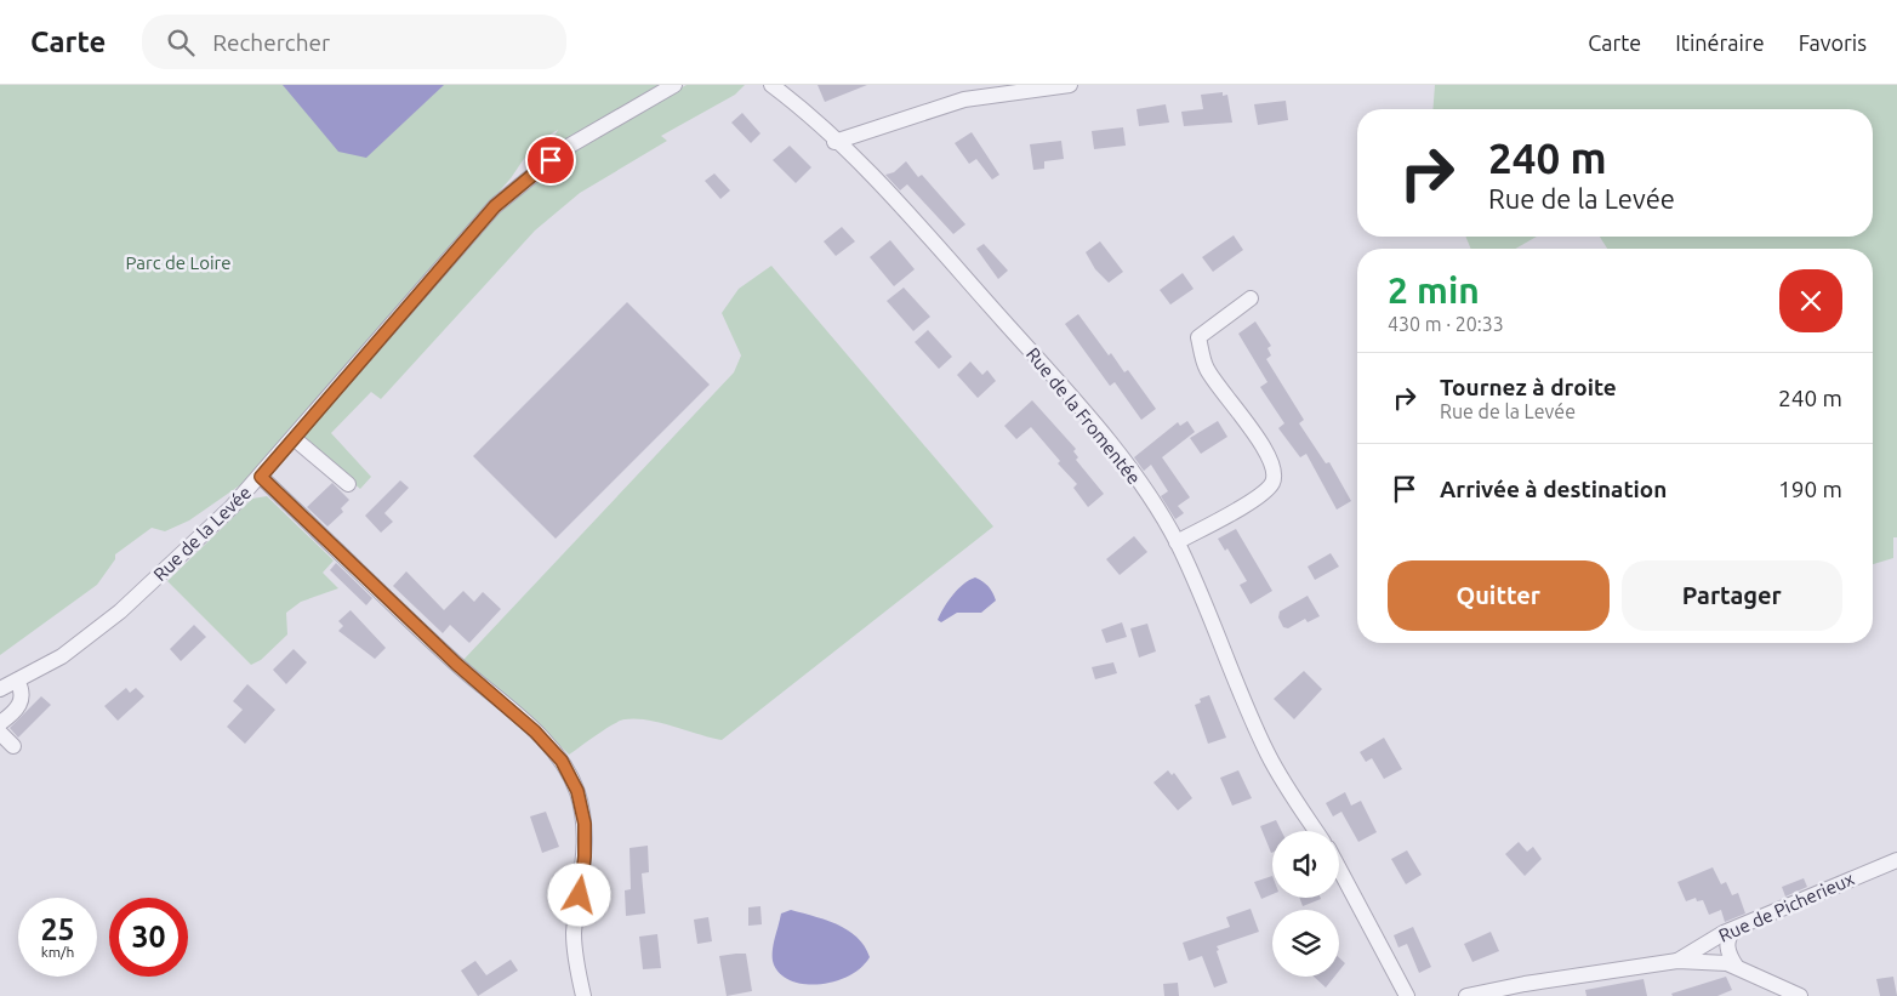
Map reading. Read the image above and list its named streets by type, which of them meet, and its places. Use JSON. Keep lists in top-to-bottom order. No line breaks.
{"streets":{"street":["Rue de la Fromentée","Rue de la Levée","Rue de Picherieux"]},"parks":["Parc de Loire"],"page":{"header":"Carte","search":"Rechercher","nav":["Carte","Itinéraire","Favoris"],"turn":["240 m","Rue de la Levée"],"heading":["2 min","430 m · 20:33"],"list":[{"name":"Tournez à droite","note":"Rue de la Levée","value":"240 m"},{"name":"Arrivée à destination","value":"190 m"}],"buttons":["Quitter","Partager"],"speed":"25 km/h","limit":"30"}}
